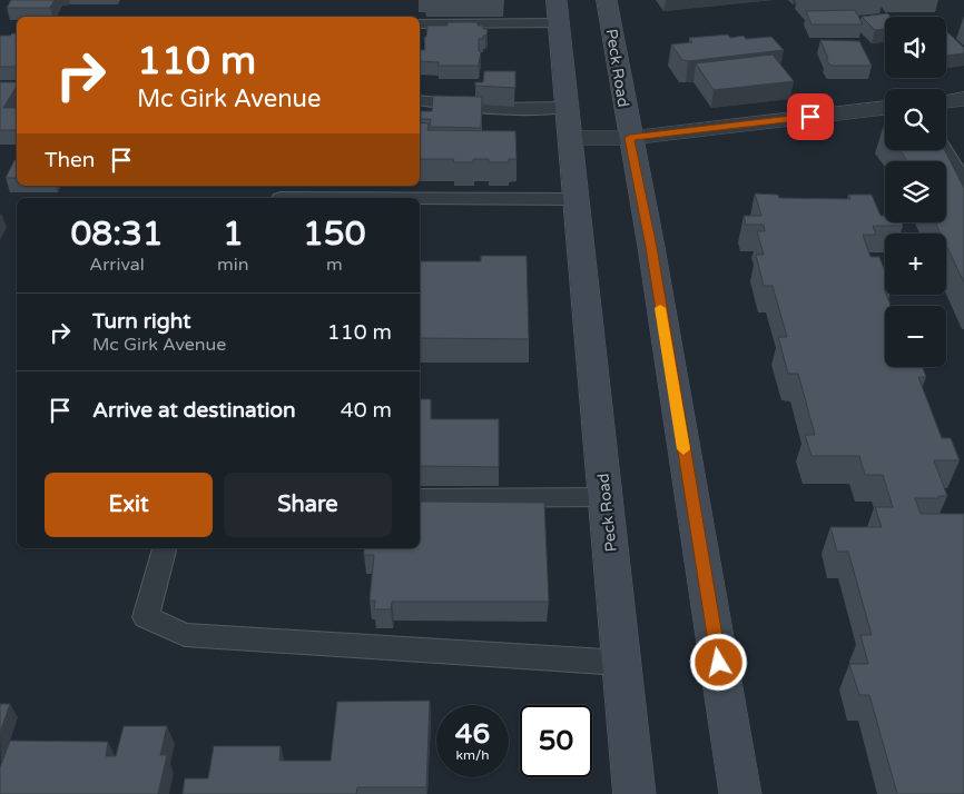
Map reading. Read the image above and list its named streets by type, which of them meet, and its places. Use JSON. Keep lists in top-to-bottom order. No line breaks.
{"streets":{"main road":["Peck Road"]},"page":{"map_buttons":["+","−"],"turn":["110 m","Mc Girk Avenue"],"then":"Then","eta":["08:31","Arrival","1","min","150","m"],"list":[{"name":"Turn right","note":"Mc Girk Avenue","value":"110 m"},{"name":"Arrive at destination","value":"40 m"}],"buttons":["Exit","Share"],"speed":"46 km/h","limit":"50"}}
